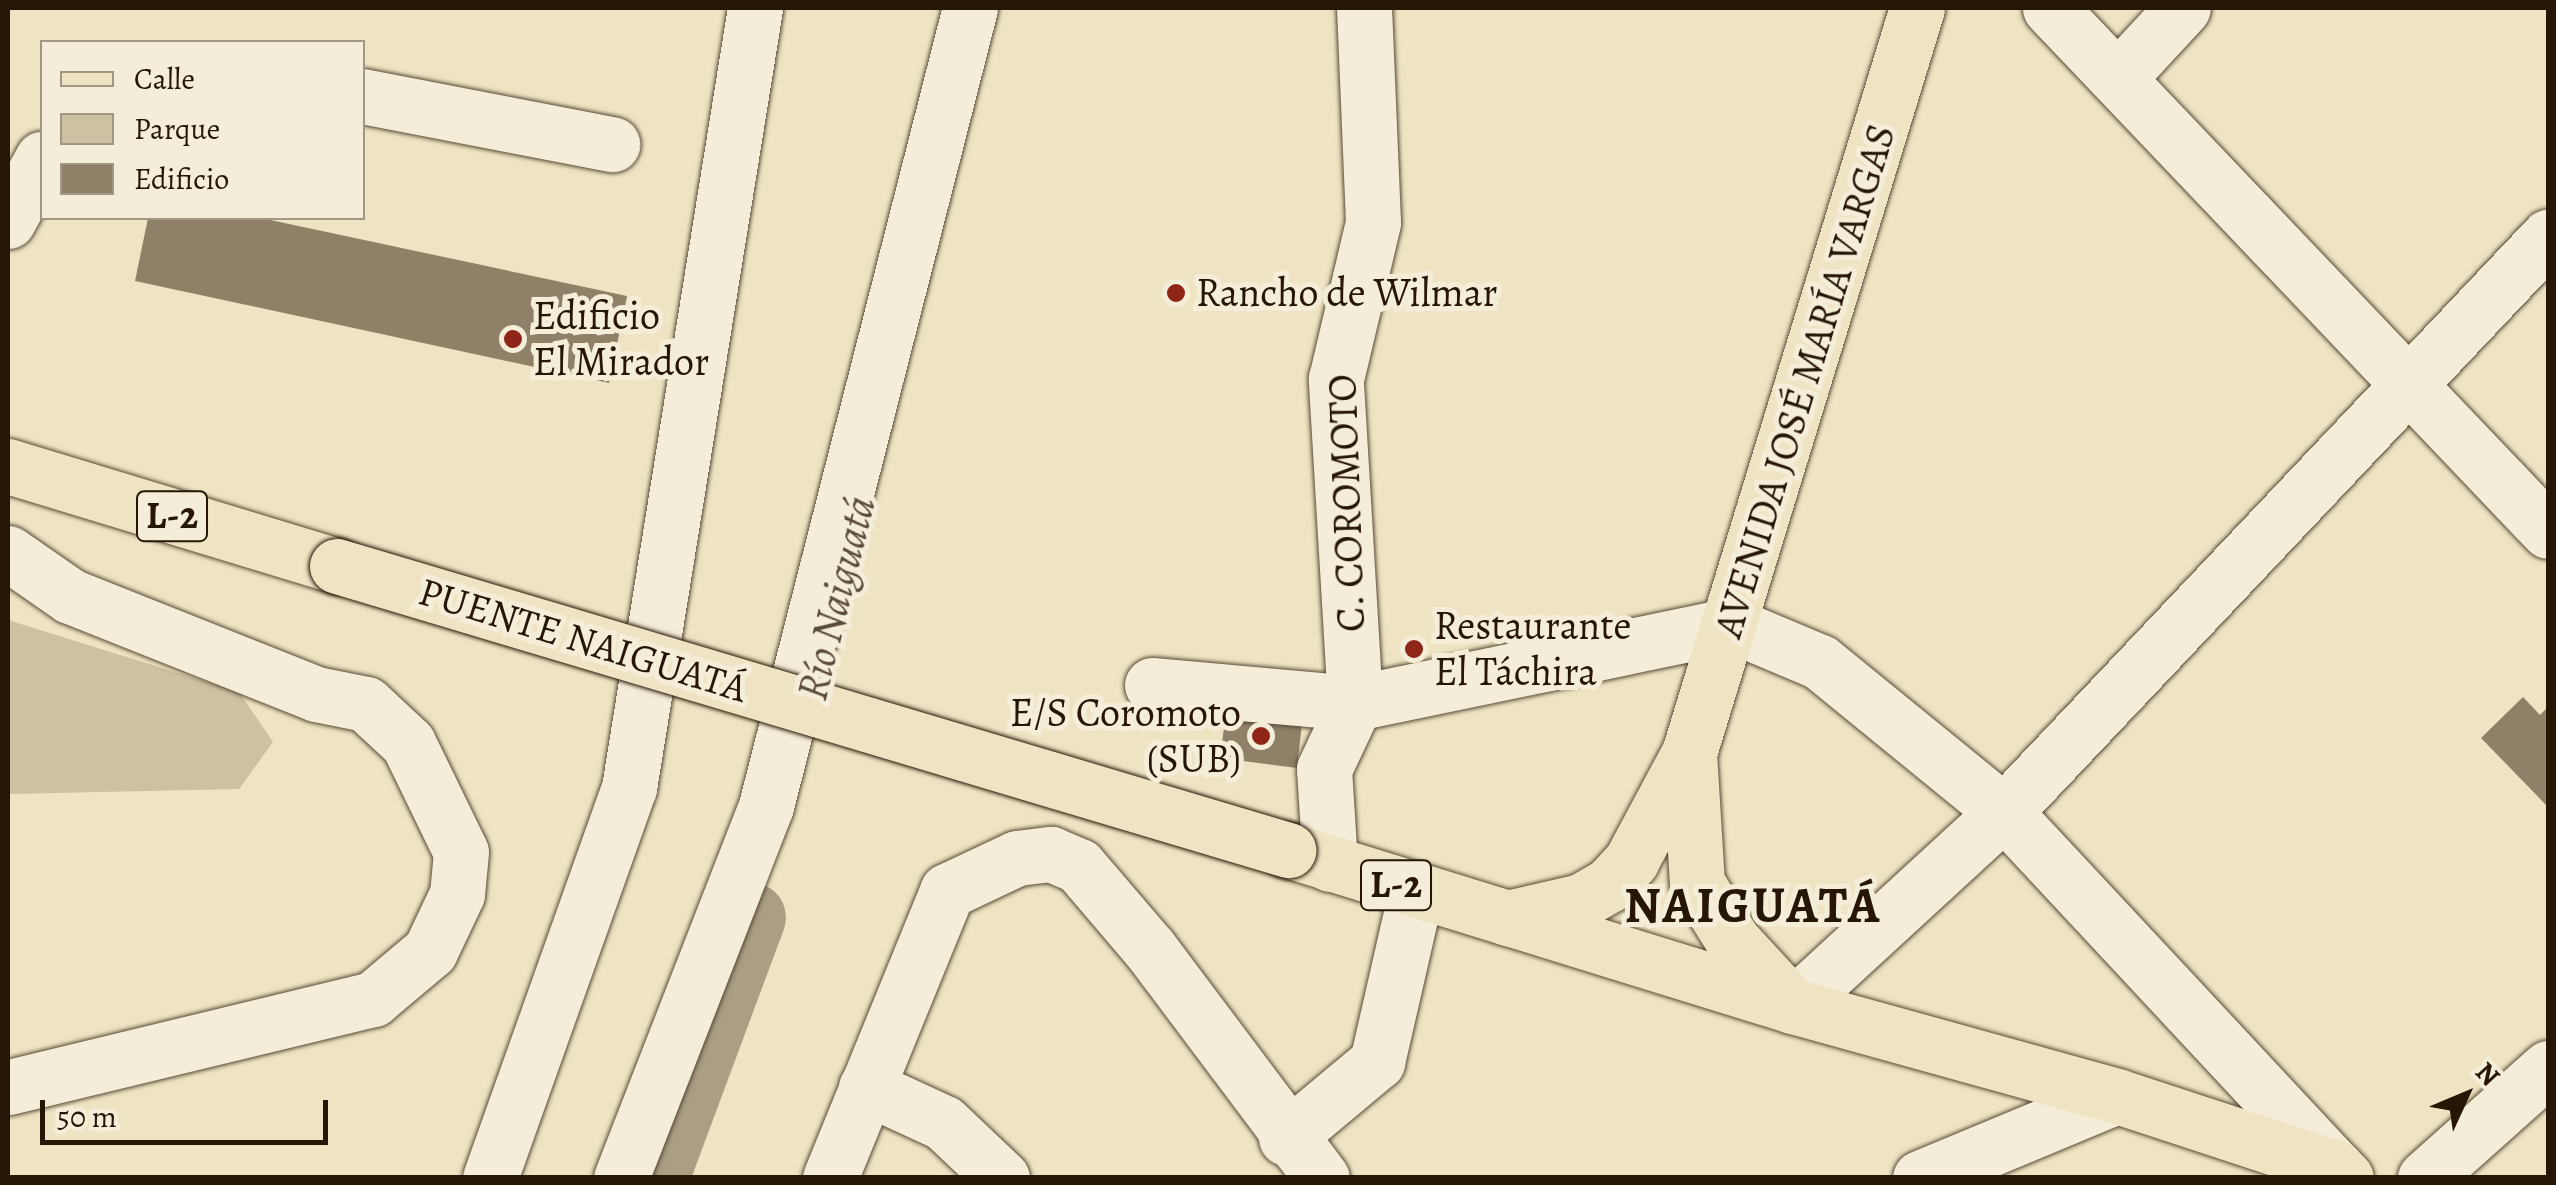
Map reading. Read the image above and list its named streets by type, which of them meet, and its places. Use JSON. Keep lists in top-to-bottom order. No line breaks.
{"streets":{"main road":["AVENIDA JOSÉ MARÍA VARGAS","L-2","PUENTE NAIGUATÁ"],"street":["C. COROMOTO"]},"crossings":[["AVENIDA JOSÉ MARÍA VARGAS","L-2"],["L-2","PUENTE NAIGUATÁ"]],"districts":["NAIGUATÁ"],"water":["Río Naiguatá"],"places":["Rancho de Wilmar","Edificio El Mirador","Restaurante El Táchira","E/S Coromoto (SUB)"],"legend":["Calle","Parque","Edificio"],"scale_bar":"50 m","north":"top right"}
